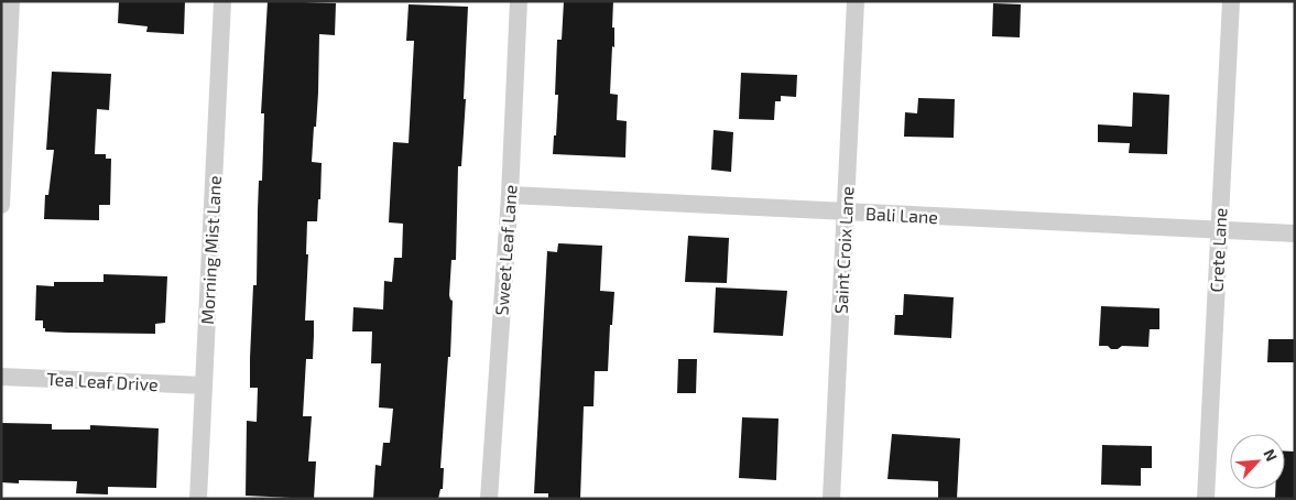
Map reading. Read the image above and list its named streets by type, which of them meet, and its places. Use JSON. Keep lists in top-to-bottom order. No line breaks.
{"streets":{"street":["Bali Lane","Morning Mist Lane","Sweet Leaf Lane","Saint Croix Lane","Crete Lane","Tea Leaf Drive"]},"crossings":[["Bali Lane","Sweet Leaf Lane"],["Bali Lane","Saint Croix Lane"],["Bali Lane","Crete Lane"],["Morning Mist Lane","Tea Leaf Drive"]],"north":"top right"}
